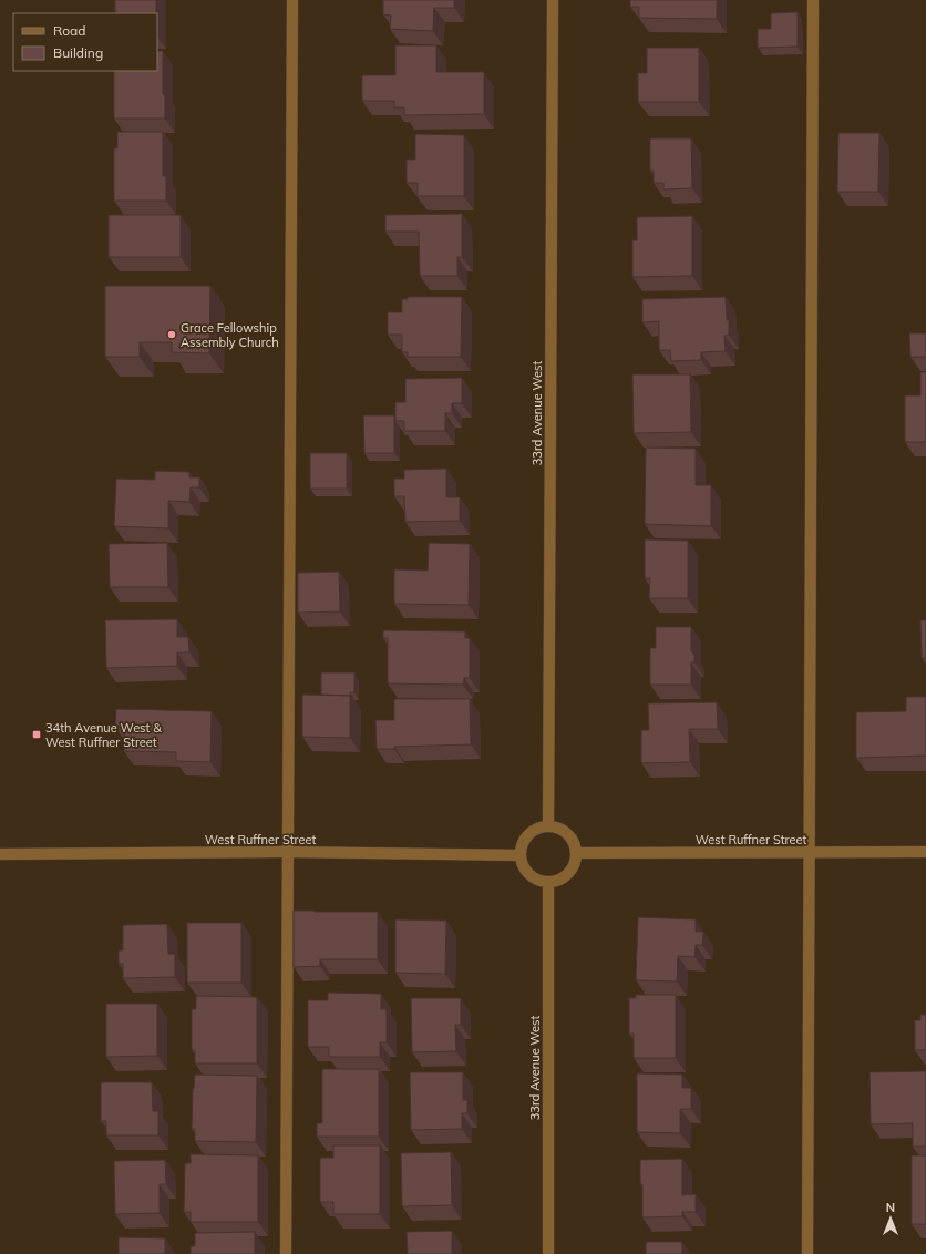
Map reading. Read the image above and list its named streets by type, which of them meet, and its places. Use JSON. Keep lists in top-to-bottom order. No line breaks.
{"streets":{"street":["33rd Avenue West","West Ruffner Street"]},"crossings":[["33rd Avenue West","West Ruffner Street"]],"places":{"other":["Grace Fellowship Assembly Church"],"transit":["34th Avenue West & West Ruffner Street"]},"legend":["Road","Building"],"north":"top"}
